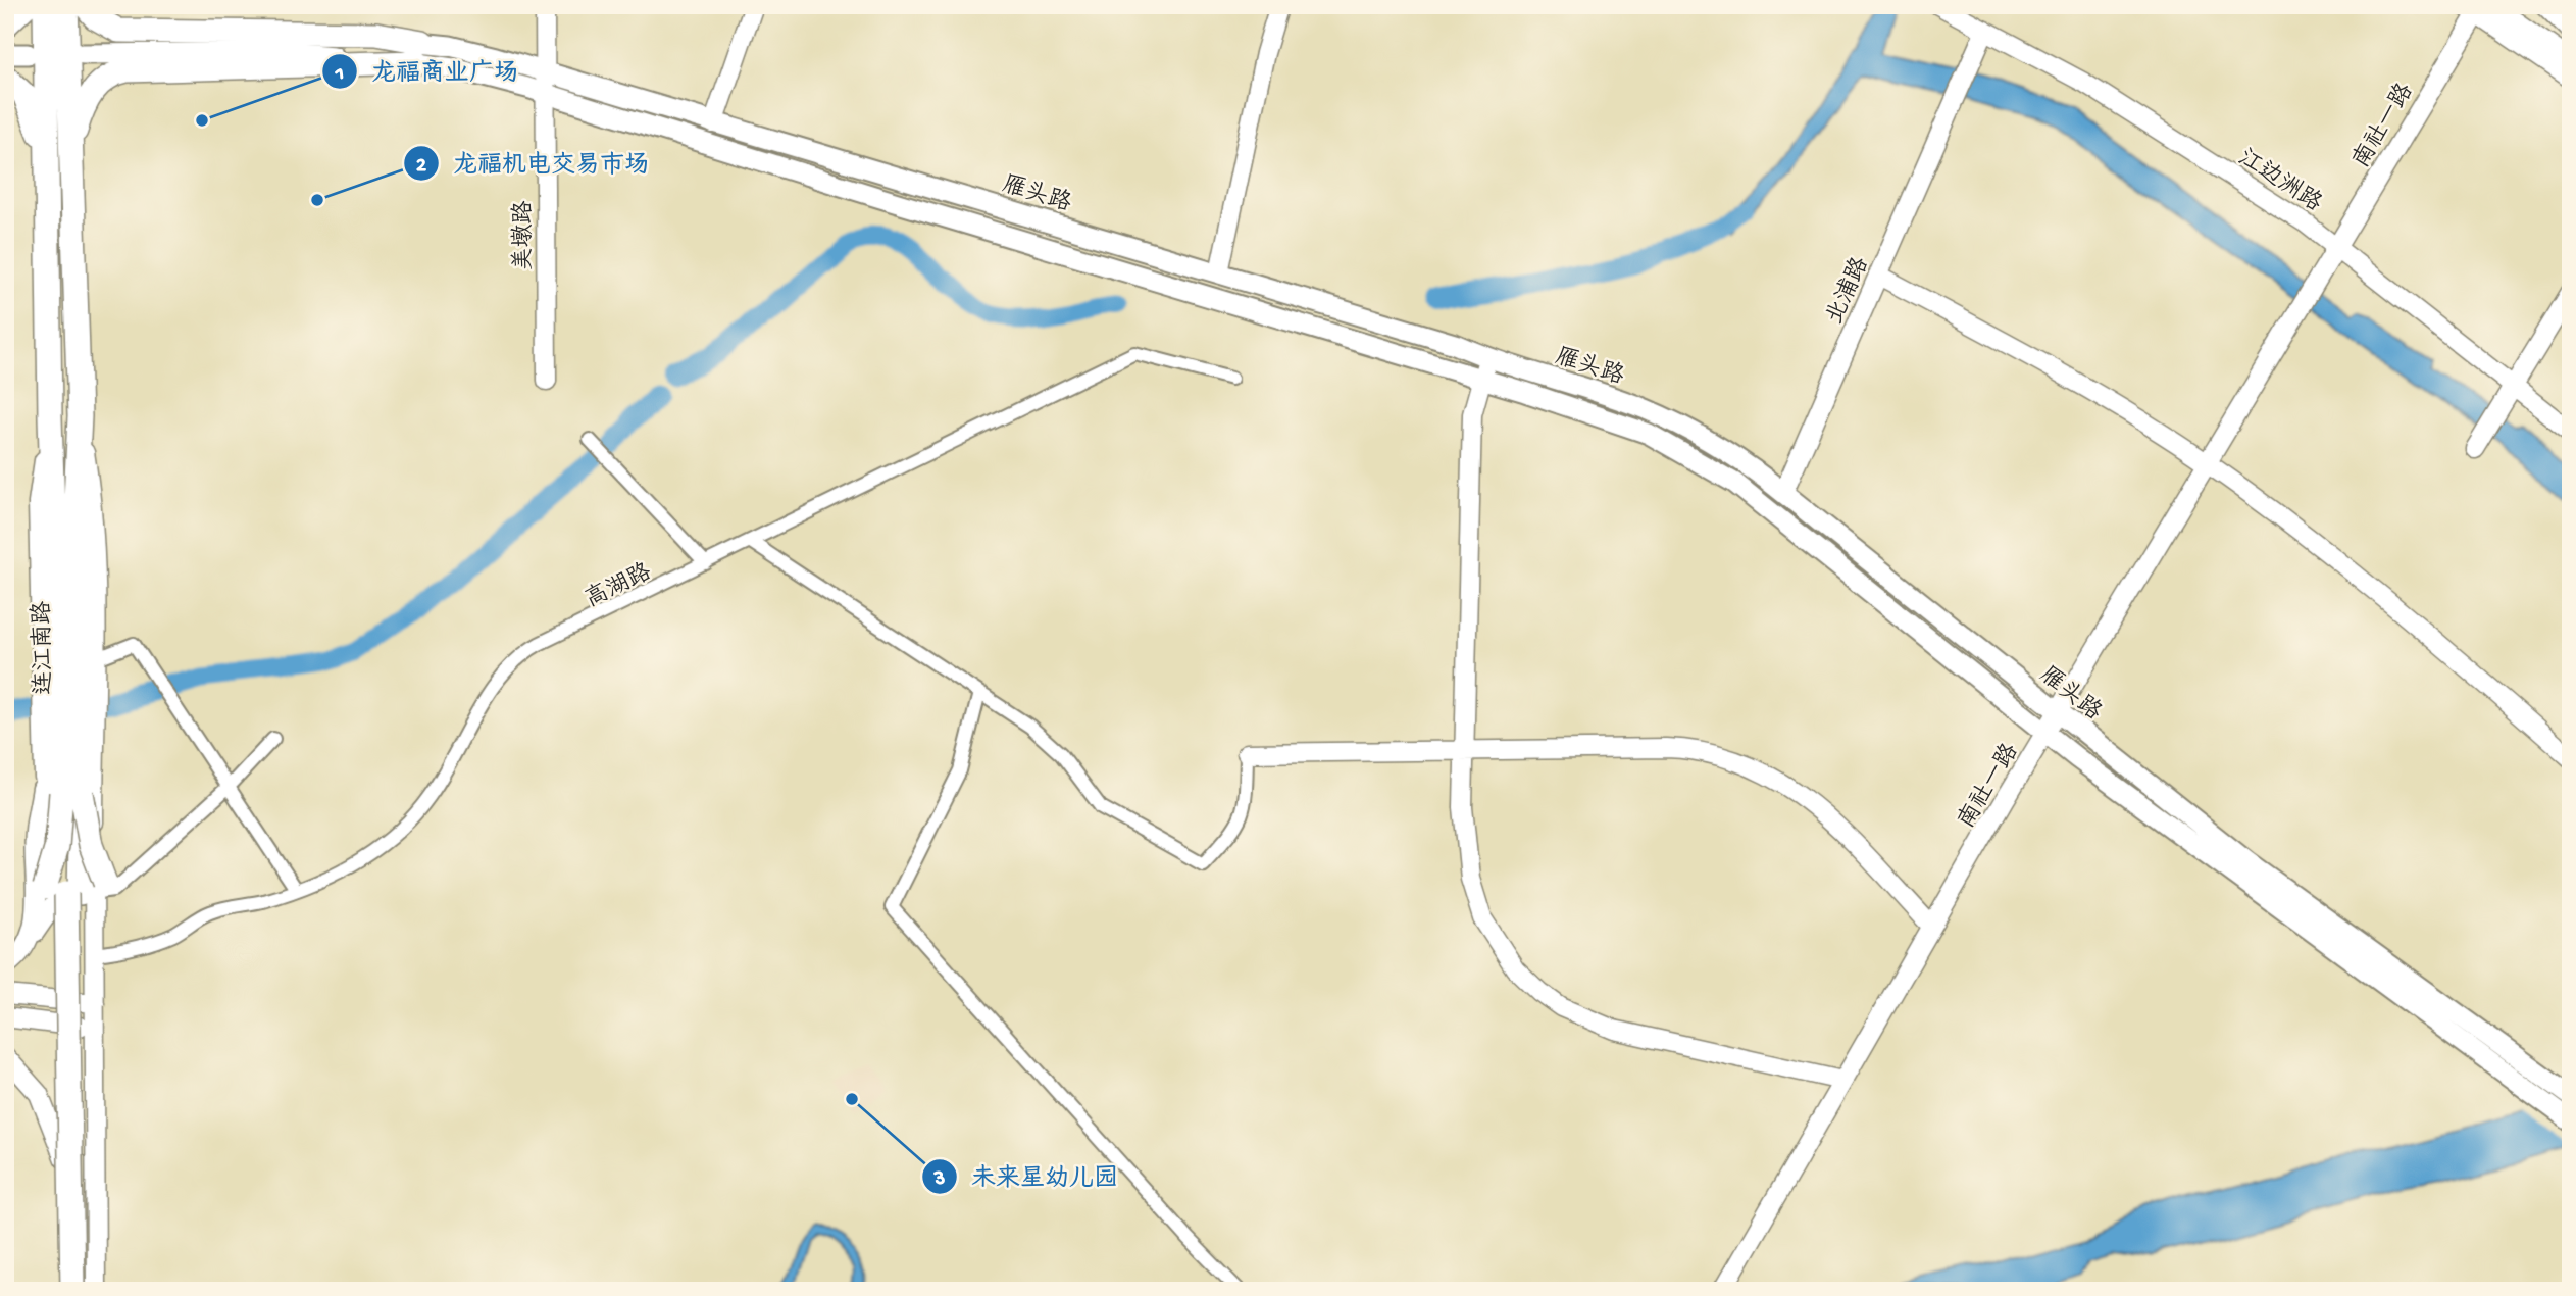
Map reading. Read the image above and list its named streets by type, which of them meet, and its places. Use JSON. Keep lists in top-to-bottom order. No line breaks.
{"streets":{"highway":["连江南路"],"main road":["雁头路"],"street":["南社一路","江边洲路","美墩路","北浦路","高湖路"]},"crossings":[["南社一路","江边洲路"],["南社一路","雁头路"],["江边洲路","北浦路"],["雁头路","美墩路"],["雁头路","北浦路"]],"places":["龙福商业广场","龙福机电交易市场","未来星幼儿园"]}
